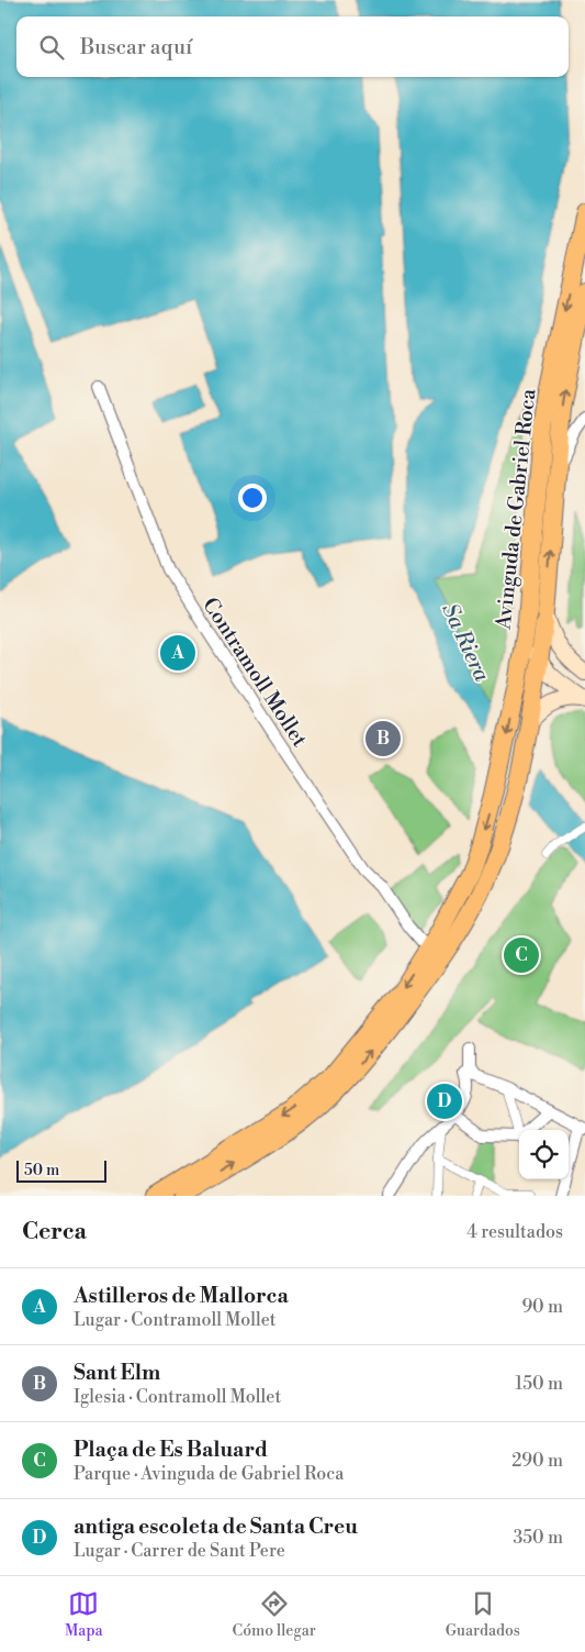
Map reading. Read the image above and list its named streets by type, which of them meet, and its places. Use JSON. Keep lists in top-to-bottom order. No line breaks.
{"streets":{"highway":["Avinguda de Gabriel Roca"],"street":["Contramoll Mollet"]},"crossings":[["Avinguda de Gabriel Roca","Contramoll Mollet"]],"water":["Sa Riera"],"scale_bar":"50 m","page":{"search":"Buscar aquí","pins":["A","B","C","D"],"scale":"50 m","heading":["Cerca","4 resultados"],"list":[{"mark":"A","name":"Astilleros de Mallorca","note":"Lugar · Contramoll Mollet","value":"90 m"},{"mark":"B","name":"Sant Elm","note":"Iglesia · Contramoll Mollet","value":"150 m"},{"mark":"C","name":"Plaça de Es Baluard","note":"Parque · Avinguda de Gabriel Roca","value":"290 m"},{"mark":"D","name":"antiga escoleta de Santa Creu","note":"Lugar · Carrer de Sant Pere","value":"350 m"}],"nav":["Mapa","Cómo llegar","Guardados"]}}
